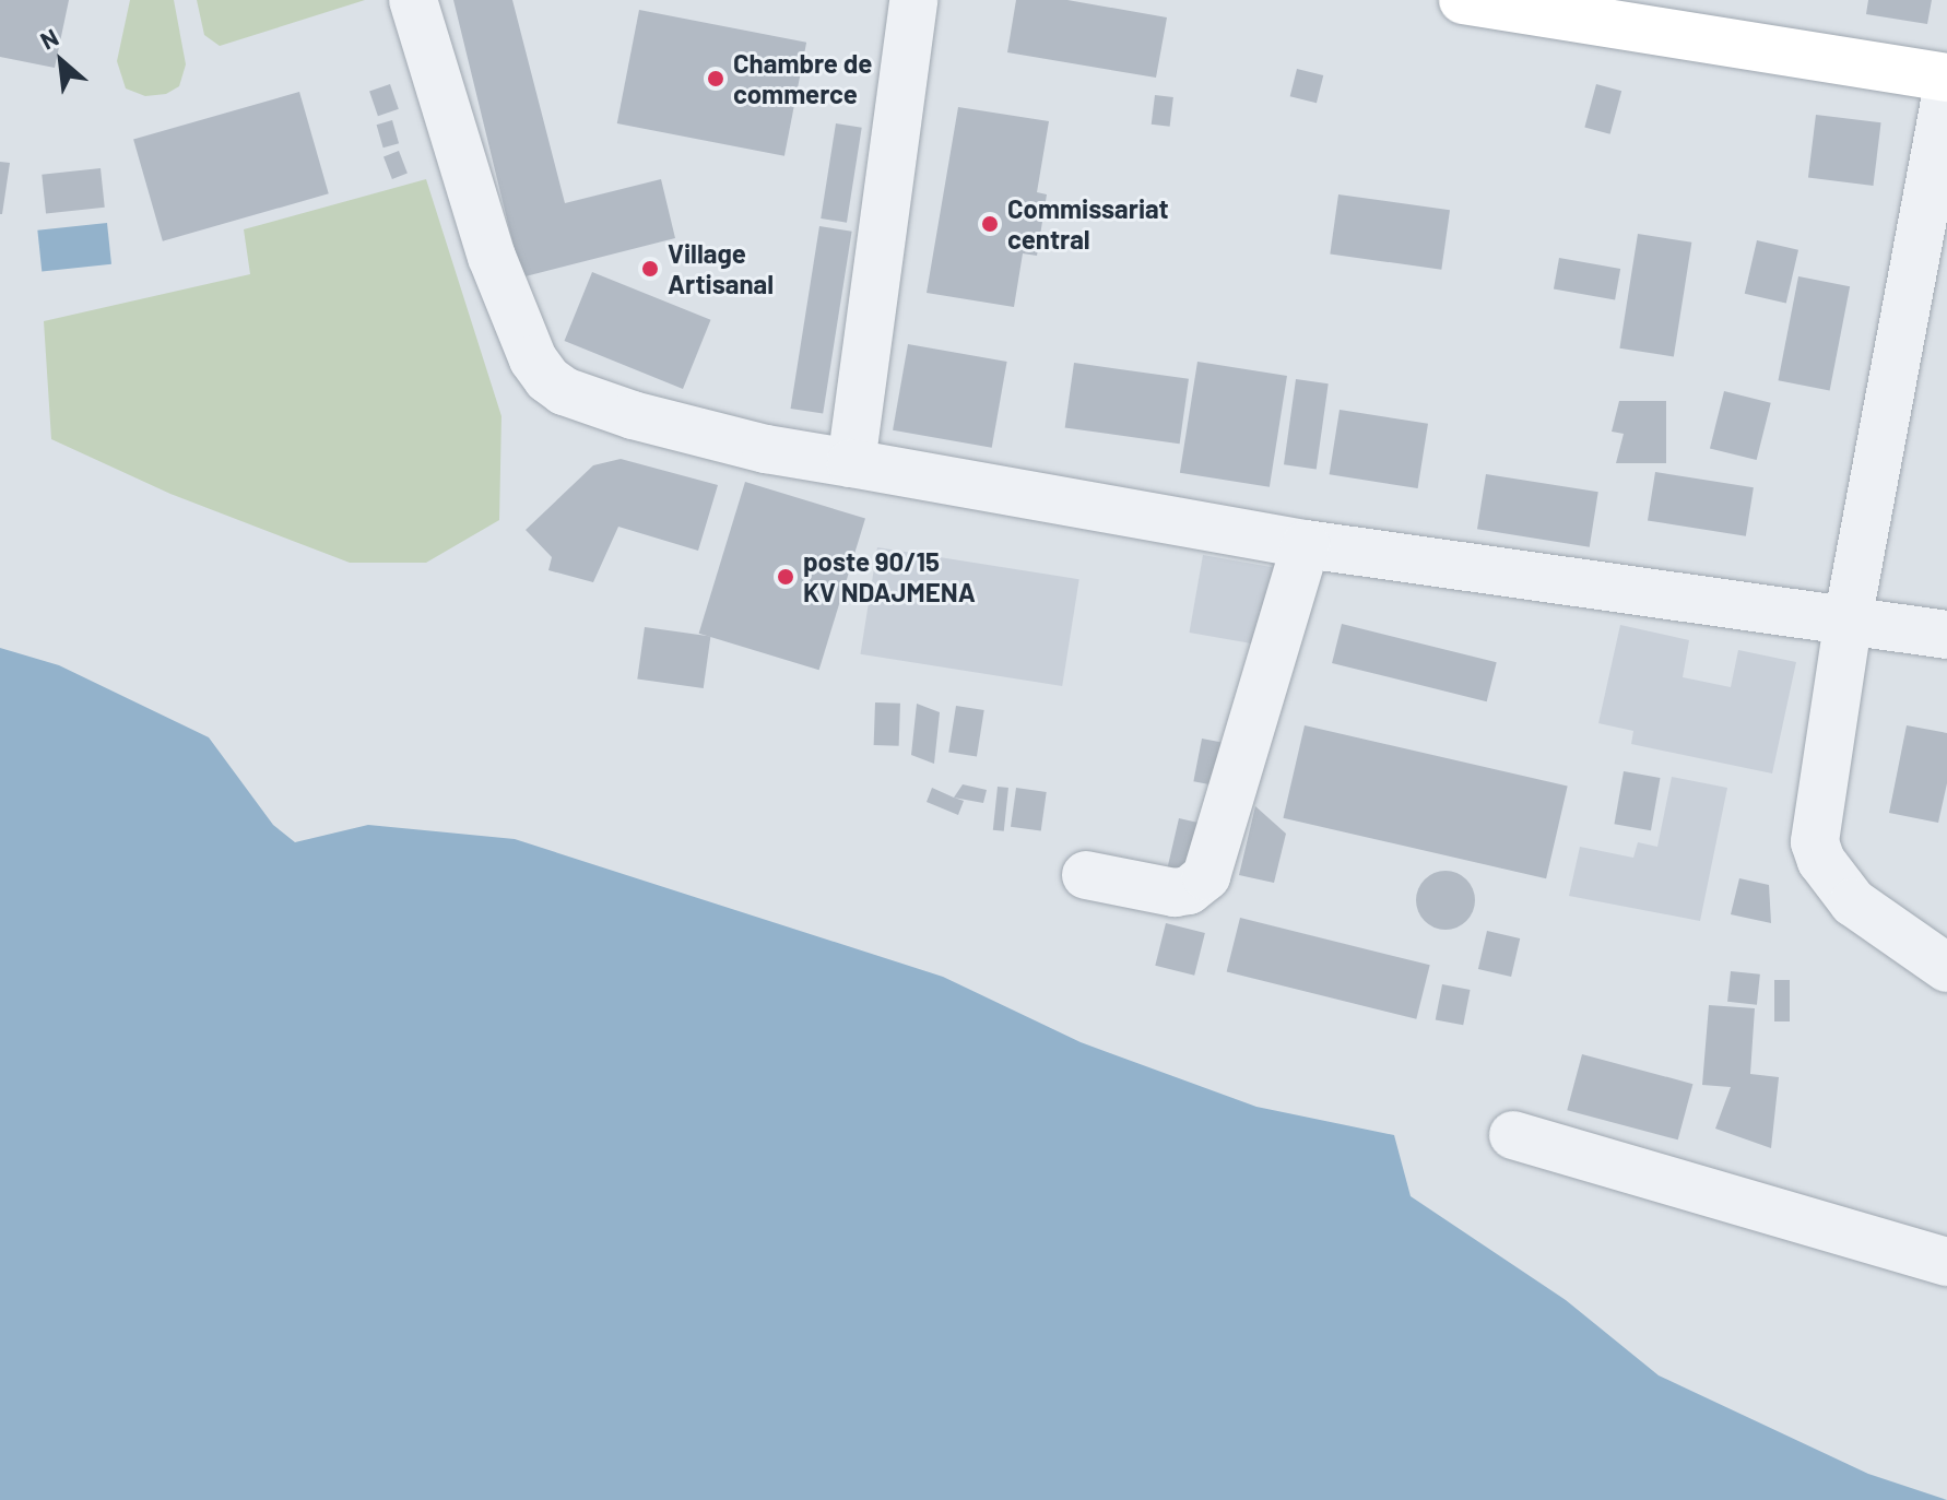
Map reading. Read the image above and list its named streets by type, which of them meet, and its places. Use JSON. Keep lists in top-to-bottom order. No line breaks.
{"places":["Chambre de commerce","Commissariat central","Village Artisanal","poste 90/15 KV NDAJMENA"],"north":"top left"}
